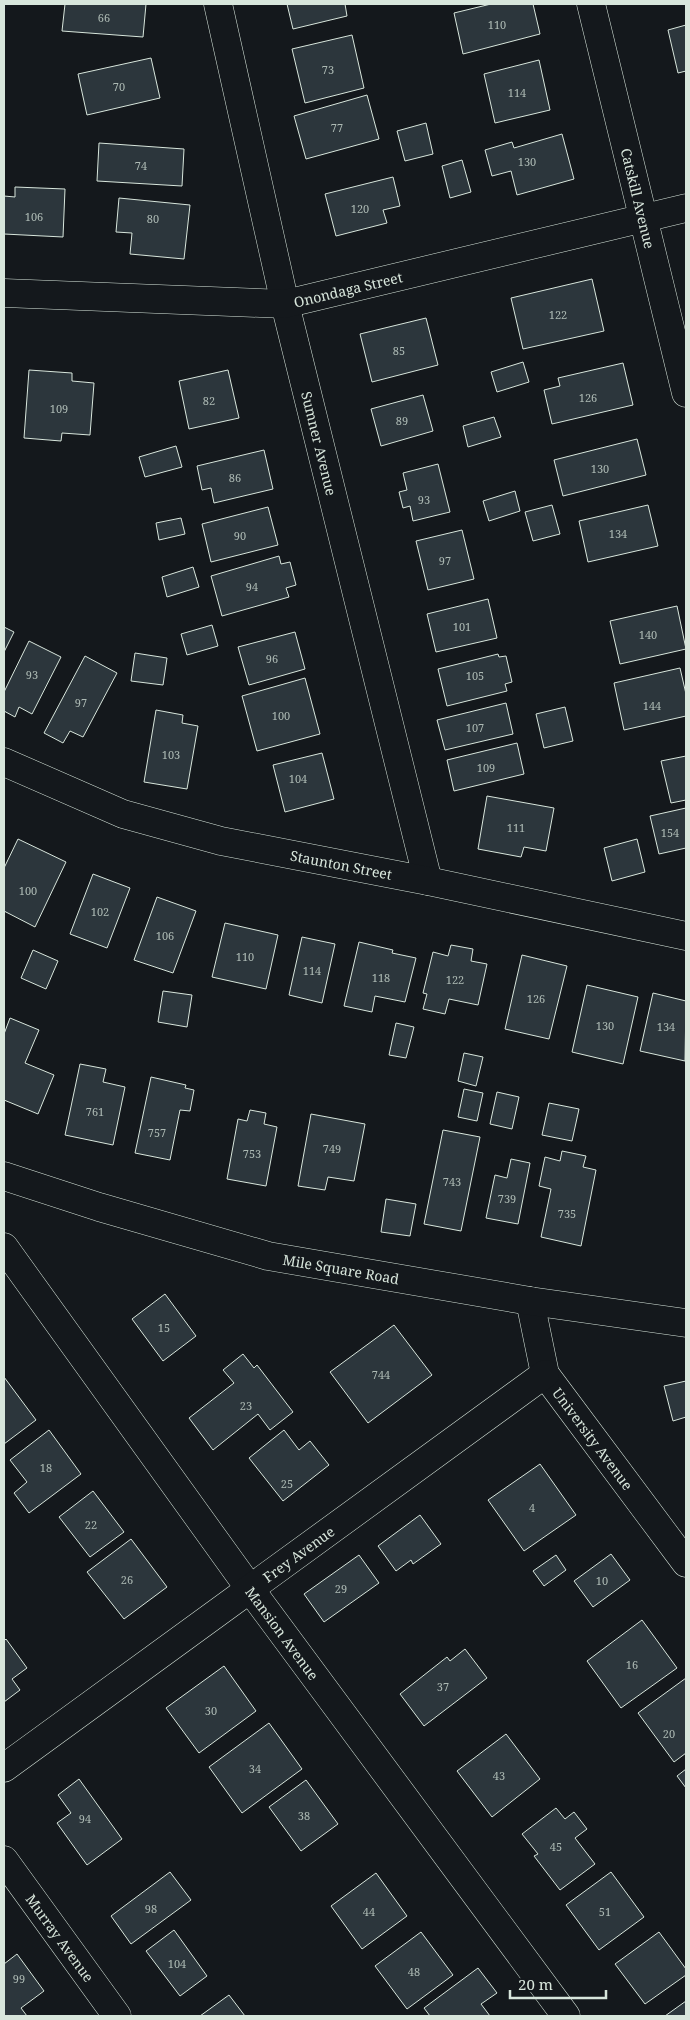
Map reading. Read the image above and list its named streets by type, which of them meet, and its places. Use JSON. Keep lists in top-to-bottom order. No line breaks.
{"streets":{"street":["Catskill Avenue","Onondaga Street","Sumner Avenue","Staunton Street","Mile Square Road","University Avenue","Frey Avenue","Mansion Avenue","Murray Avenue"]},"crossings":[["Catskill Avenue","Onondaga Street"],["Onondaga Street","Sumner Avenue"],["Sumner Avenue","Staunton Street"],["Mile Square Road","University Avenue"],["University Avenue","Frey Avenue"],["Frey Avenue","Mansion Avenue"]],"house_numbers":["66","110","73","70","114","77","130","74","120","106","80","122","85","126","82","109","89","130","86","93","134","90","97","94","101","140","96","93","105","97","144","100","107","103","109","104","111","154","100","102","106","110","114","118","122","126","130","134","761","757","749","753","743","739","735","15","744","23","18","25","4","22","26","10","29","16","37","30","20","34","43","38","94","45","98","44","51","104","48","99"],"scale_bar":"20 m"}
